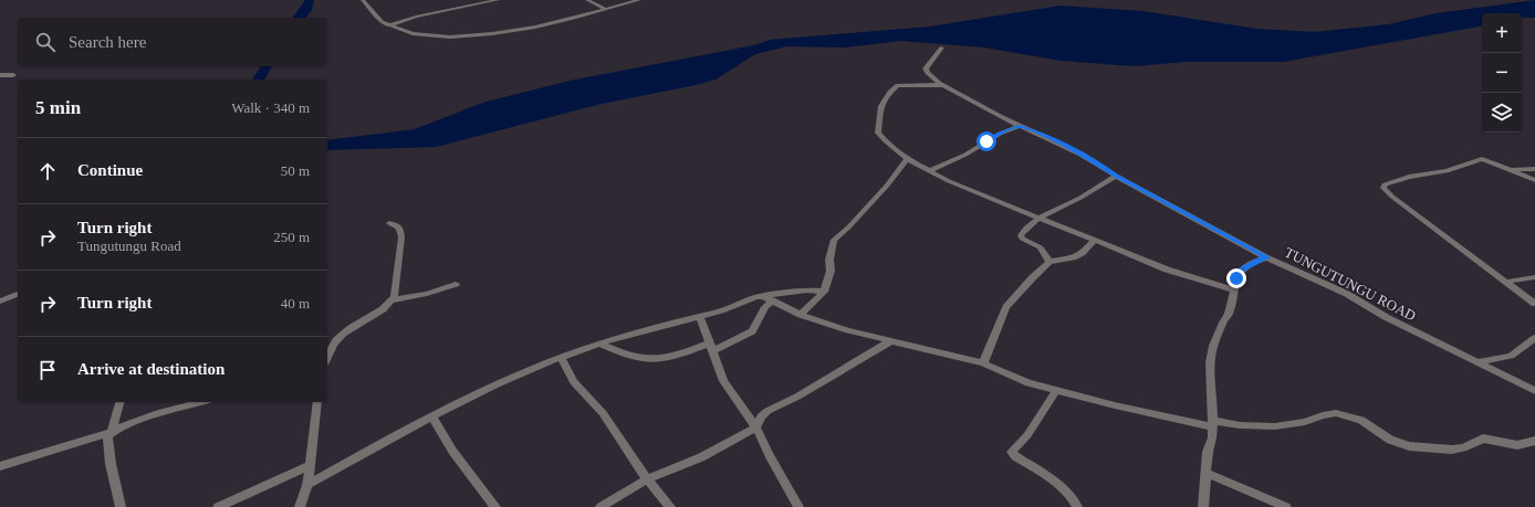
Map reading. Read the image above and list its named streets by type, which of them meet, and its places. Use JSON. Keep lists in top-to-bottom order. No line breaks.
{"streets":{"street":["TUNGUTUNGU ROAD"]},"page":{"map_buttons":["+","−"],"search":"Search here","heading":["5 min","Walk · 340 m"],"list":[["Continue","50 m"],["Turn right","Tungutungu Road","250 m"],["Turn right","40 m"],"Arrive at destination"]}}
